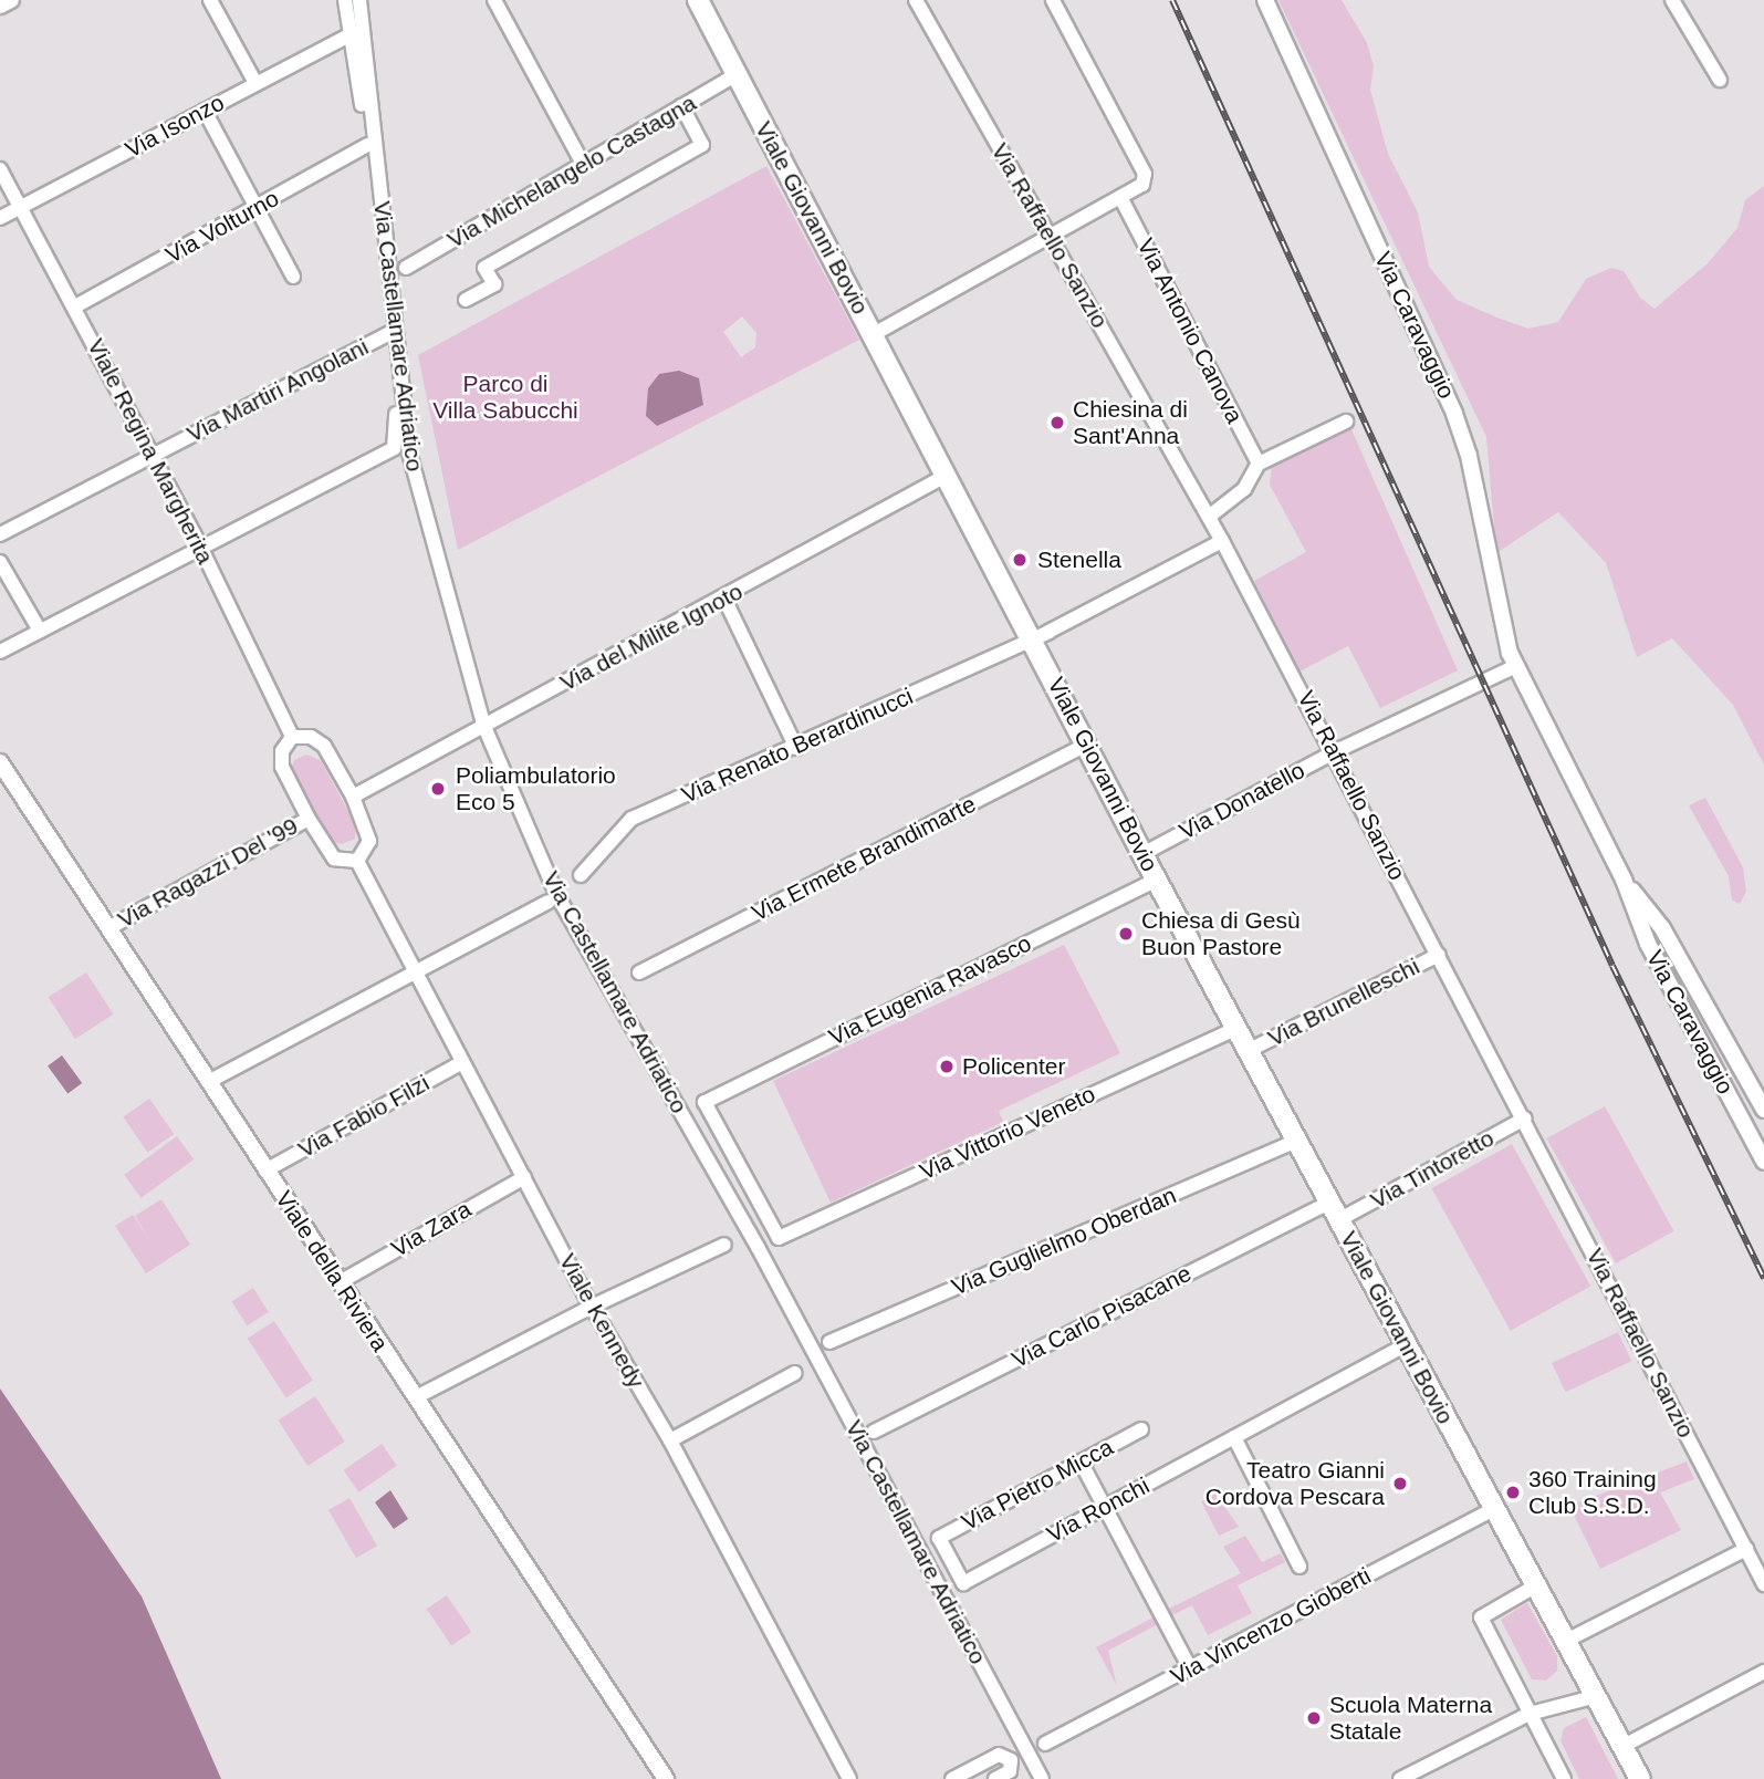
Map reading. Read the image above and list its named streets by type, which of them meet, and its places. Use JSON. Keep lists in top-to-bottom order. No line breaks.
{"streets":{"main road":["Viale Giovanni Bovio"],"street":["Via Isonzo","Via Michelangelo Castagna","Via Volturno","Via Raffaello Sanzio","Via Caravaggio","Via Antonio Canova","Via Castellamare Adriatico","Via Martiri Angolani","Viale Regina Margherita","Via del Milite Ignoto","Via Renato Berardinucci","Via Donatello","Via Ermete Brandimarte","Via Ragazzi Del '99","Via Eugenia Ravasco","Via Brunelleschi","Via Fabio Filzi","Via Vittorio Veneto","Via Tintoretto","Via Zara","Via Guglielmo Oberdan","Viale della Riviera","Via Carlo Pisacane","Viale Kennedy","Via Pietro Micca","Via Ronchi","Via Vincenzo Gioberti"]},"crossings":[["Via Isonzo","Viale Regina Margherita"],["Via Michelangelo Castagna","Viale Giovanni Bovio"],["Viale Giovanni Bovio","Via del Milite Ignoto"],["Viale Giovanni Bovio","Via Renato Berardinucci"],["Viale Giovanni Bovio","Via Donatello"],["Viale Giovanni Bovio","Via Ermete Brandimarte"],["Viale Giovanni Bovio","Via Eugenia Ravasco"],["Viale Giovanni Bovio","Via Brunelleschi"],["Viale Giovanni Bovio","Via Vittorio Veneto"],["Viale Giovanni Bovio","Via Tintoretto"],["Viale Giovanni Bovio","Via Guglielmo Oberdan"],["Viale Giovanni Bovio","Via Carlo Pisacane"],["Viale Giovanni Bovio","Via Ronchi"],["Viale Giovanni Bovio","Via Vincenzo Gioberti"],["Via Volturno","Viale Regina Margherita"],["Via Raffaello Sanzio","Via Renato Berardinucci"],["Via Raffaello Sanzio","Via Donatello"],["Via Raffaello Sanzio","Via Brunelleschi"],["Via Raffaello Sanzio","Via Tintoretto"],["Via Caravaggio","Via Donatello"],["Via Castellamare Adriatico","Via del Milite Ignoto"],["Via Martiri Angolani","Viale Regina Margherita"],["Via Ragazzi Del '99","Viale della Riviera"],["Via Eugenia Ravasco","Via Vittorio Veneto"],["Via Fabio Filzi","Viale della Riviera"],["Via Fabio Filzi","Viale Kennedy"],["Via Zara","Viale della Riviera"],["Via Zara","Viale Kennedy"],["Via Pietro Micca","Via Ronchi"]],"parks":["Parco di Villa Sabucchi"],"places":["Chiesina di Sant'Anna","Stenella","Poliambulatorio Eco 5","Chiesa di Gesù Buon Pastore","Policenter","Teatro Gianni Cordova Pescara","360 Training Club S.S.D.","Scuola Materna Statale"]}
